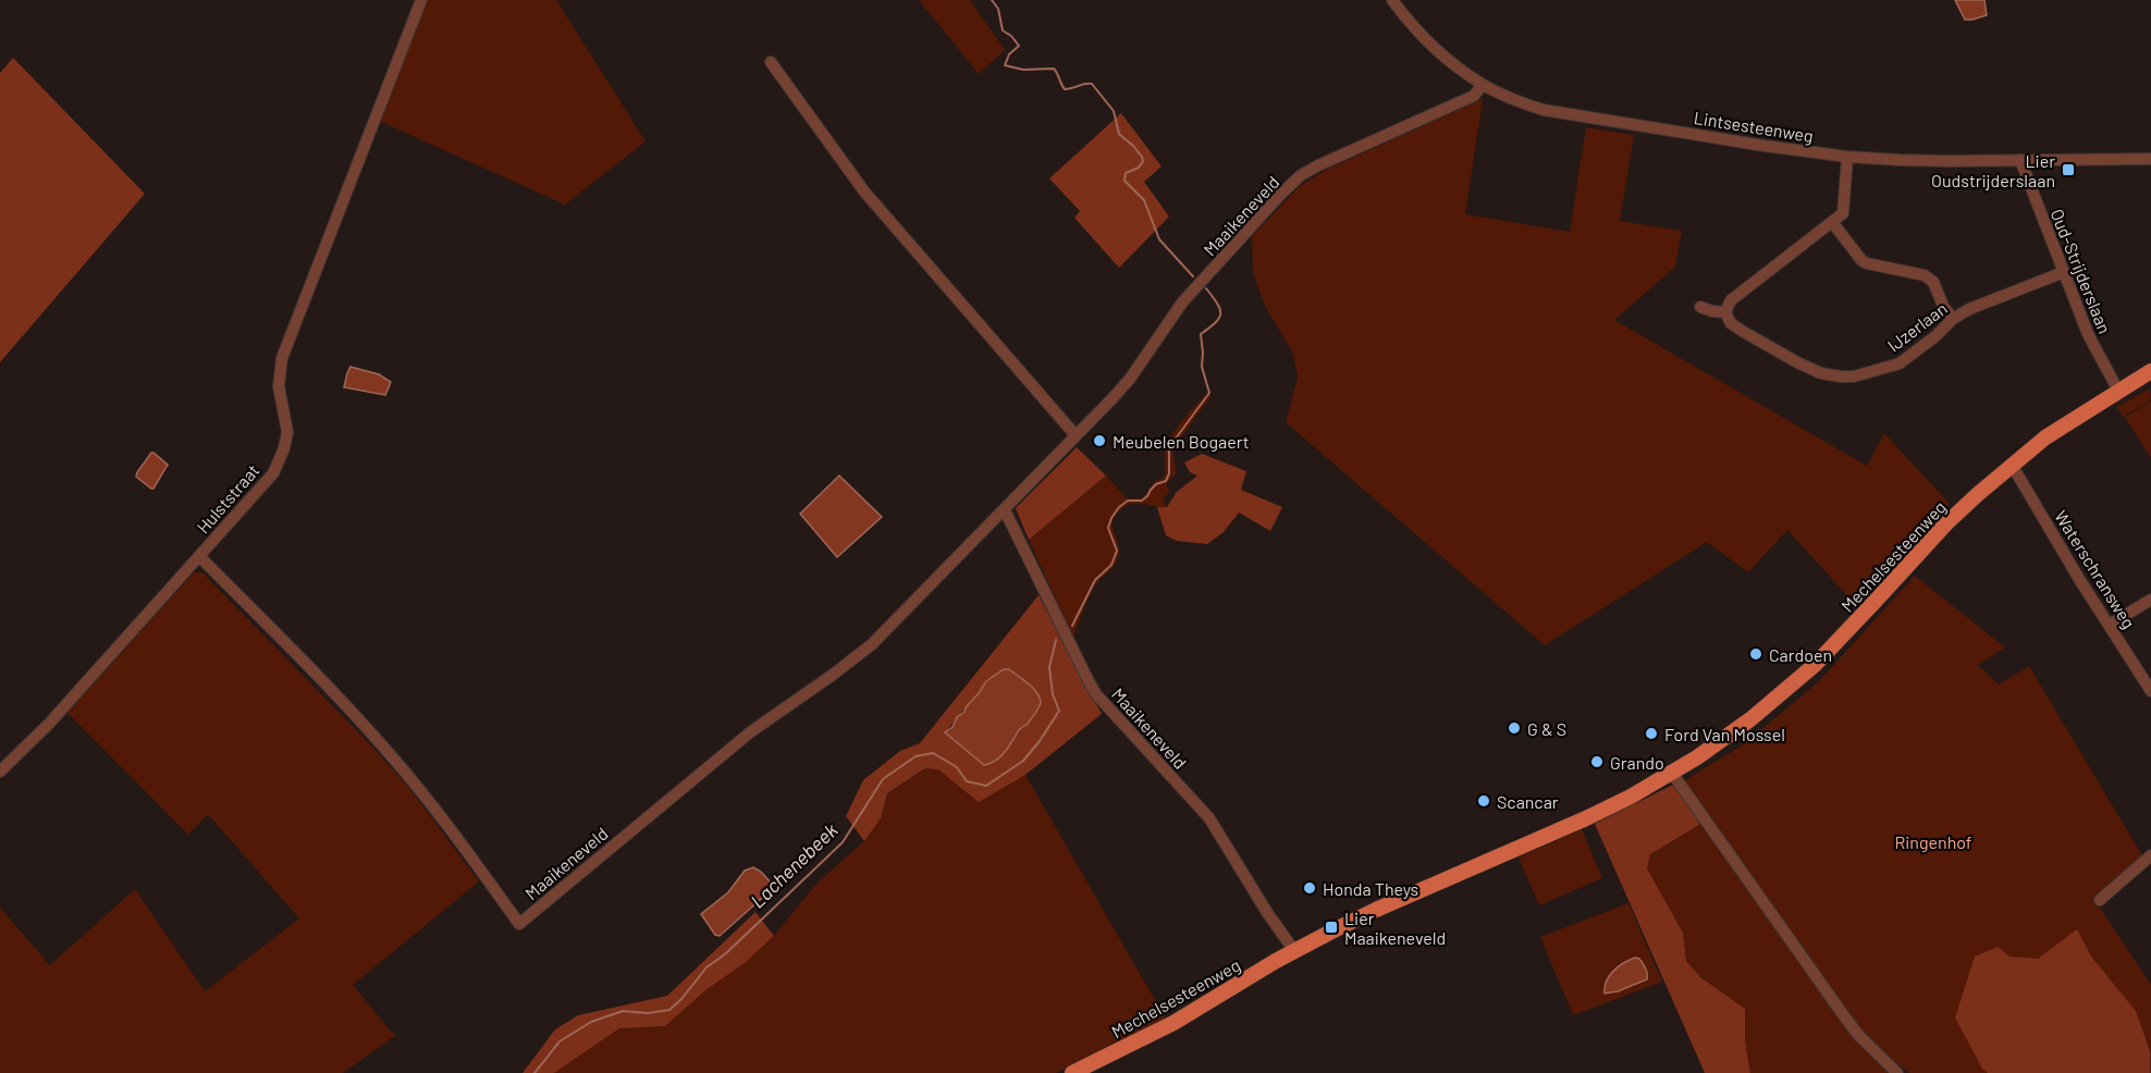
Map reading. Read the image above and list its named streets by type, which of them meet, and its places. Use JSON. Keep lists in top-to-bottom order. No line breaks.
{"streets":{"main road":["Mechelsesteenweg"],"street":["Lintsesteenweg","Maaikeneveld","Oud-Strijderslaan","IJzerlaan","Hulststraat","Waterschransweg"]},"crossings":[["Lintsesteenweg","Maaikeneveld"],["Lintsesteenweg","Oud-Strijderslaan"],["Maaikeneveld","Hulststraat"],["Maaikeneveld","Mechelsesteenweg"],["Oud-Strijderslaan","IJzerlaan"],["Oud-Strijderslaan","Mechelsesteenweg"],["Mechelsesteenweg","Waterschransweg"]],"water":["Lachenebeek"],"parks":["Ringenhof"],"places":{"transit":["Lier Oudstrijderslaan","Lier Maaikeneveld"],"other":["Meubelen Bogaert","Cardoen","G & S","Ford Van Mossel","Grando","Scancar","Honda Theys"]}}
